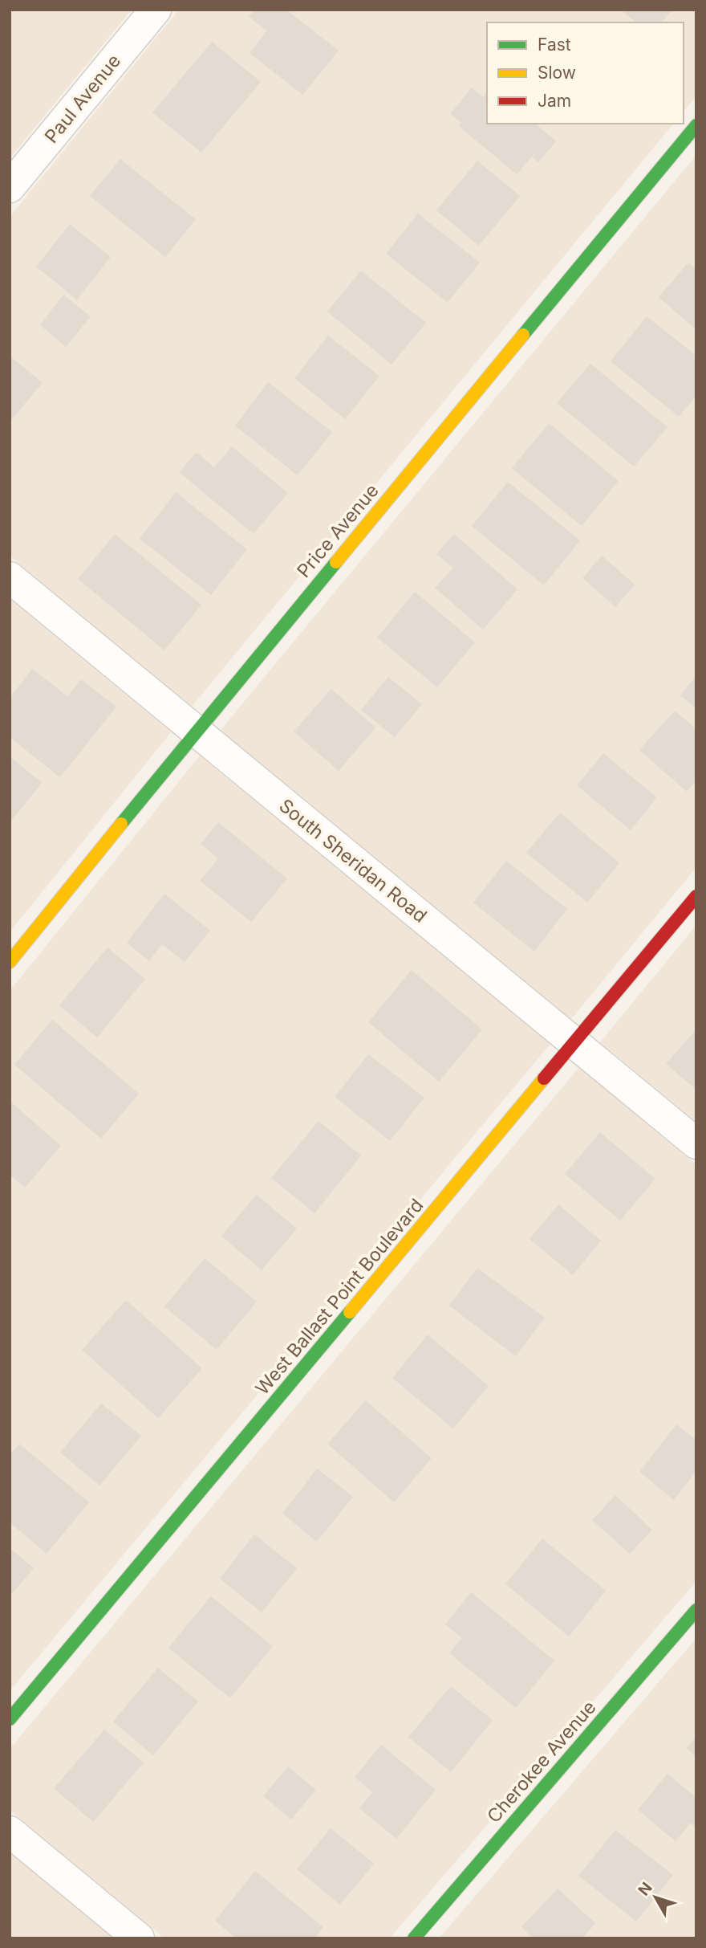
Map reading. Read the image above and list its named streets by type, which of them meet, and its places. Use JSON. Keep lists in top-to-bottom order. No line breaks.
{"streets":{"street":["Paul Avenue","Price Avenue","South Sheridan Road","West Ballast Point Boulevard","Cherokee Avenue"]},"crossings":[["Price Avenue","South Sheridan Road"],["South Sheridan Road","West Ballast Point Boulevard"]],"legend":["Fast","Slow","Jam"],"north":"top left"}
